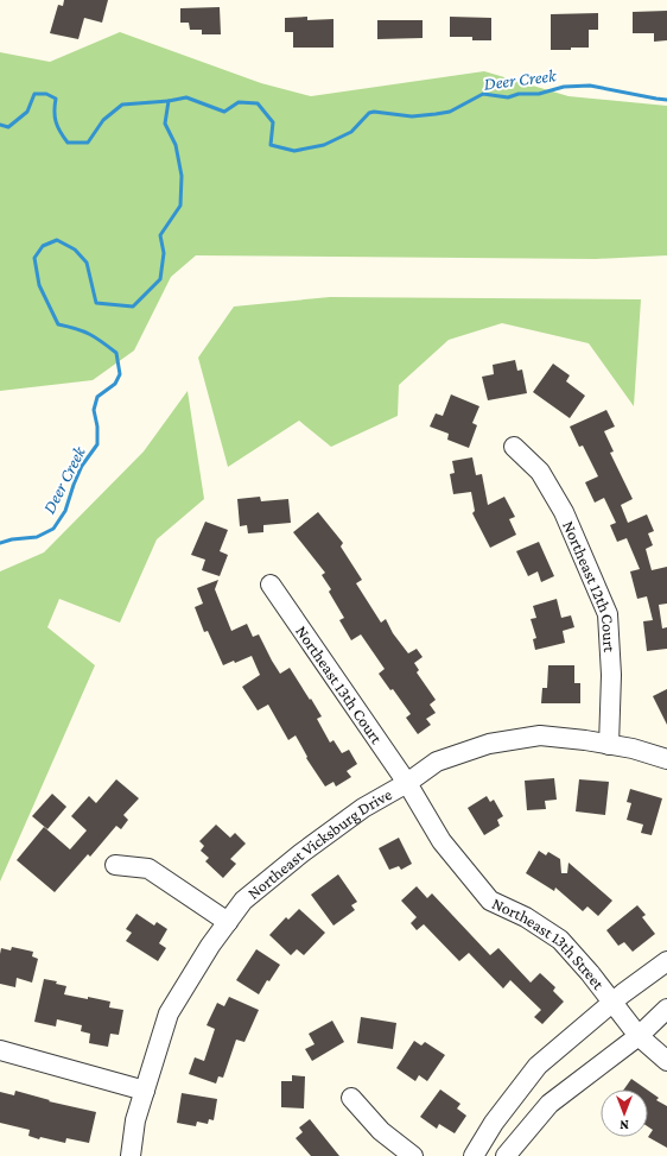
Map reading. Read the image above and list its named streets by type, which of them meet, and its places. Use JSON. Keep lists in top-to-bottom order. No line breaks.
{"streets":{"street":["Northeast 12th Court","Northeast 13th Court","Northeast Vicksburg Drive","Northeast 13th Street"]},"crossings":[["Northeast 12th Court","Northeast Vicksburg Drive"],["Northeast 13th Court","Northeast Vicksburg Drive"],["Northeast 13th Court","Northeast 13th Street"],["Northeast Vicksburg Drive","Northeast 13th Street"]],"water":["Deer Creek"],"north":"bottom"}
